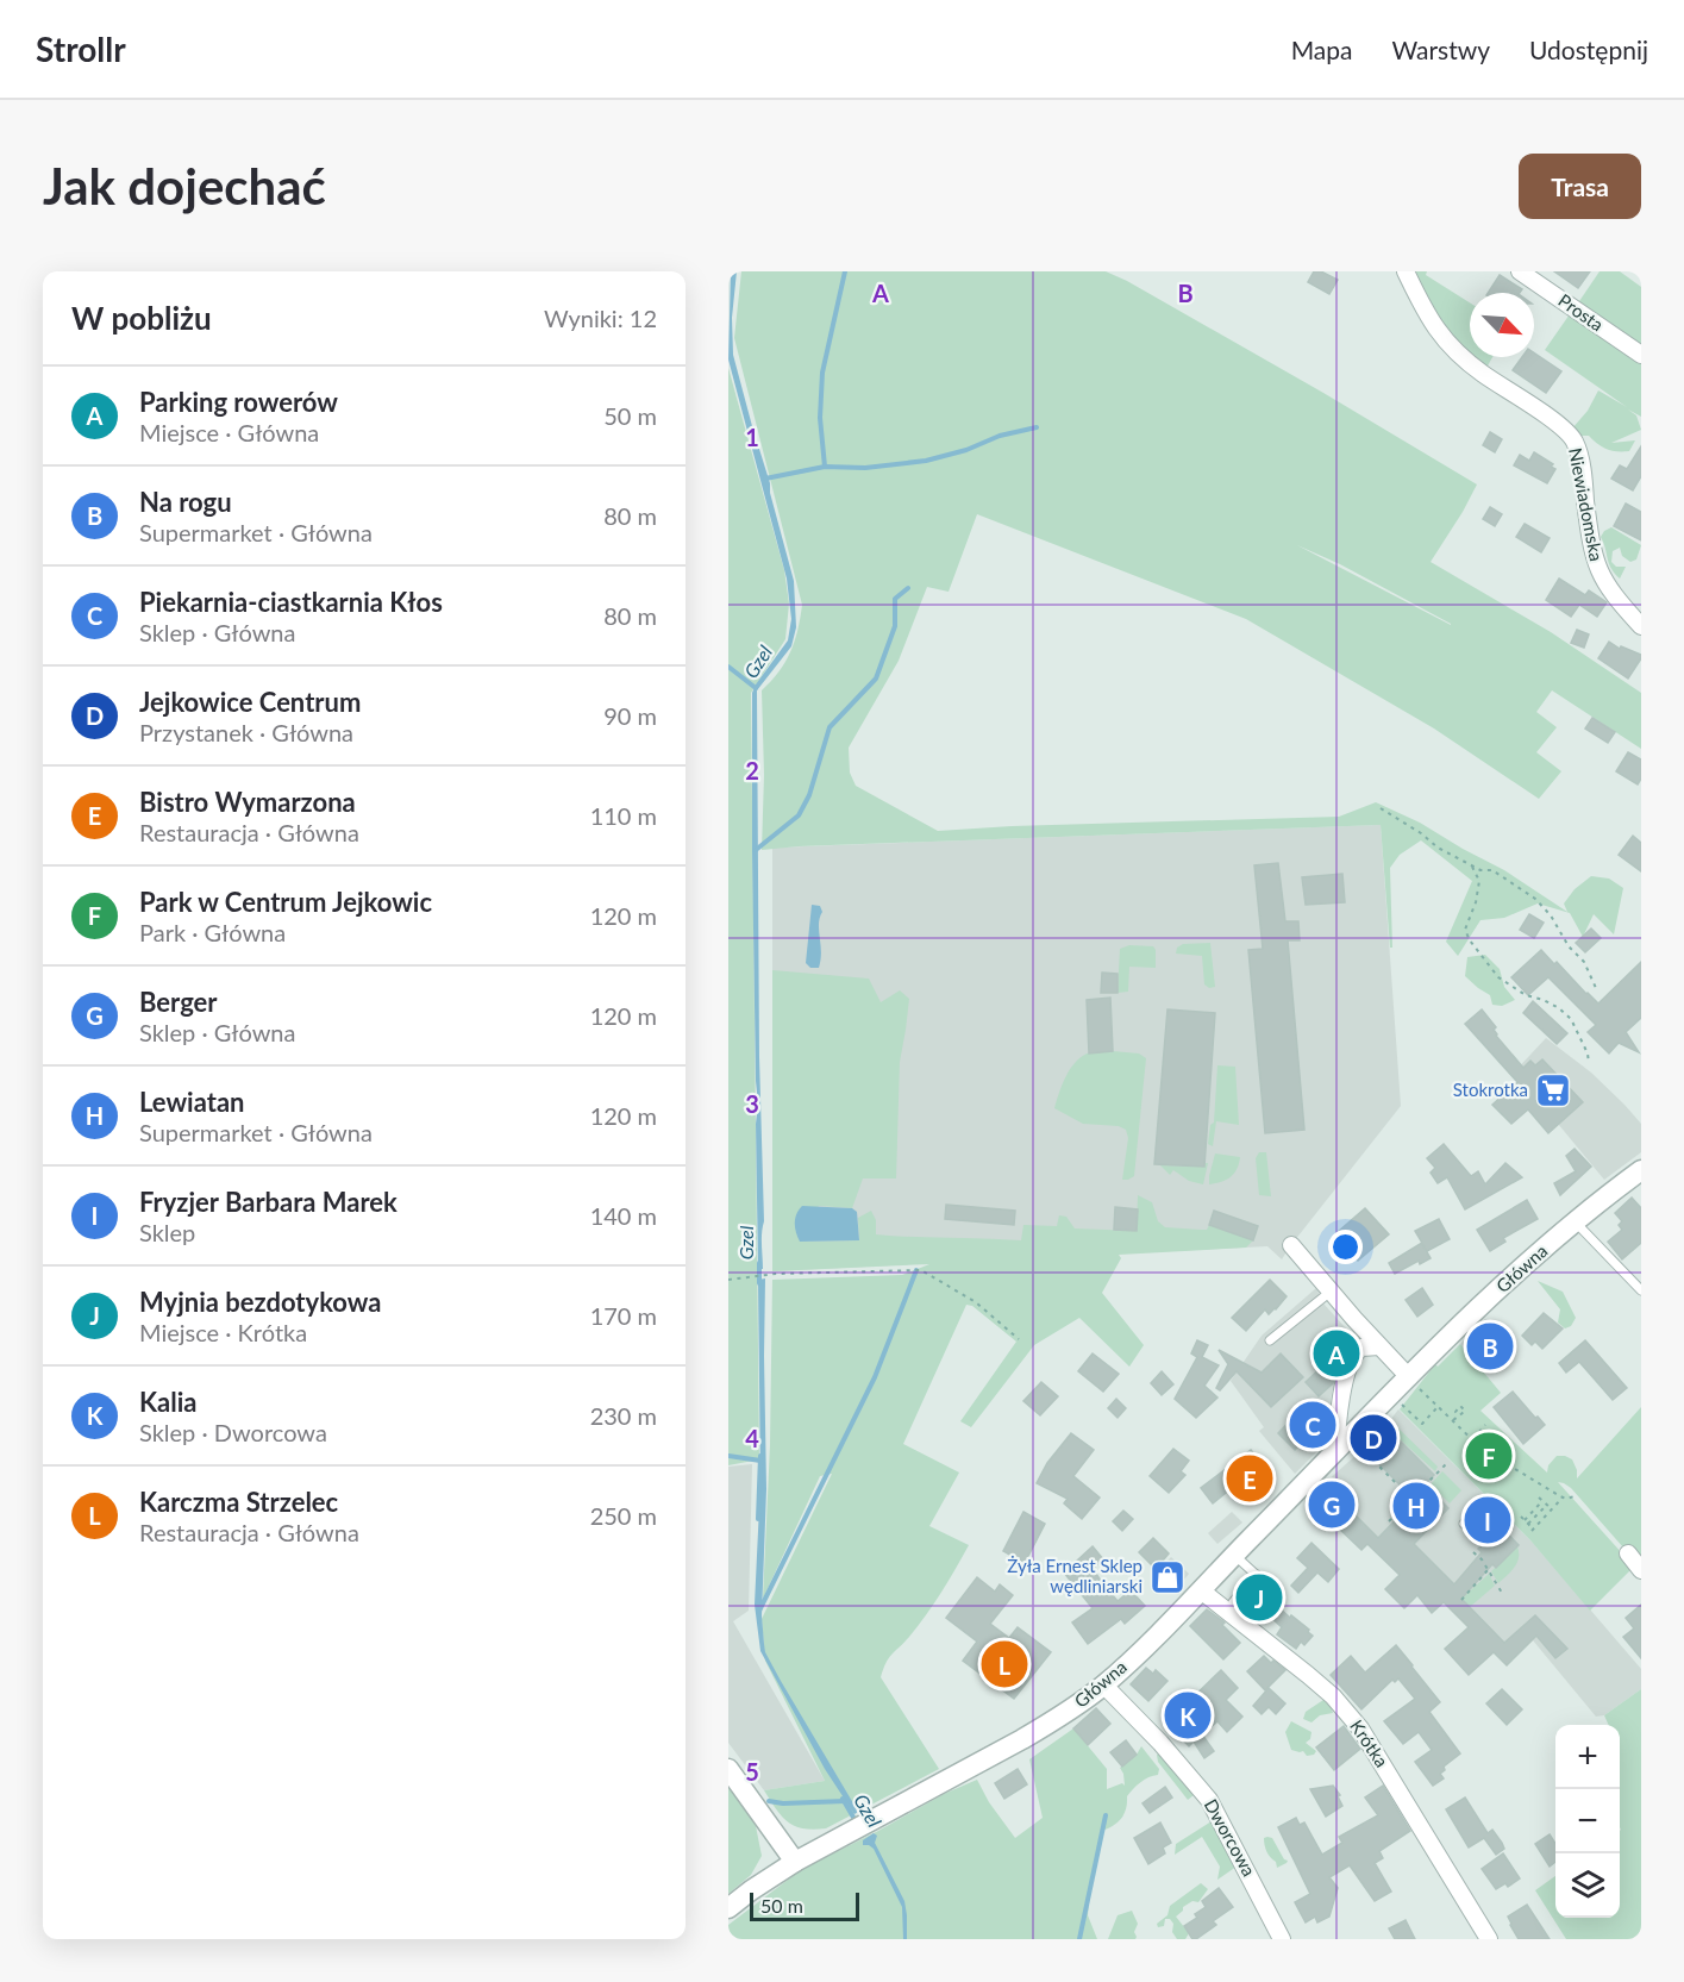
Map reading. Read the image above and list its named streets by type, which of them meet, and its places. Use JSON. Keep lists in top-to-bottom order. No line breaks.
{"streets":{"street":["Prosta","Niewiadomska","Główna","Krótka","Dworcowa"]},"crossings":[["Główna","Krótka"],["Główna","Dworcowa"]],"water":["Gzel"],"places":{"supermarket":["Stokrotka"],"shop":["Żyła Ernest Sklep wędliniarski"]},"scale_bar":"50 m","north":"bottom right","page":{"header":"Strollr","nav":["Mapa","Warstwy","Udostępnij"],"buttons":"Trasa","title":"Jak dojechać","heading":["W pobliżu","Wyniki: 12"],"list":[{"mark":"A","name":"Parking rowerów","note":"Miejsce · Główna","value":"50 m"},{"mark":"B","name":"Na rogu","note":"Supermarket · Główna","value":"80 m"},{"mark":"C","name":"Piekarnia-ciastkarnia Kłos","note":"Sklep · Główna","value":"80 m"},{"mark":"D","name":"Jejkowice Centrum","note":"Przystanek · Główna","value":"90 m"},{"mark":"E","name":"Bistro Wymarzona","note":"Restauracja · Główna","value":"110 m"},{"mark":"F","name":"Park w Centrum Jejkowic","note":"Park · Główna","value":"120 m"},{"mark":"G","name":"Berger","note":"Sklep · Główna","value":"120 m"},{"mark":"H","name":"Lewiatan","note":"Supermarket · Główna","value":"120 m"},{"mark":"I","name":"Fryzjer Barbara Marek","note":"Sklep","value":"140 m"},{"mark":"J","name":"Myjnia bezdotykowa","note":"Miejsce · Krótka","value":"170 m"},{"mark":"K","name":"Kalia","note":"Sklep · Dworcowa","value":"230 m"},{"mark":"L","name":"Karczma Strzelec","note":"Restauracja · Główna","value":"250 m"}],"pins":["B","A","C","D","F","E","G","H","I","J","L","K"],"map_buttons":["+","−"],"scale":"50 m"},"grid":{"columns":["A","B"],"rows":["1","2","3","4","5"]}}
